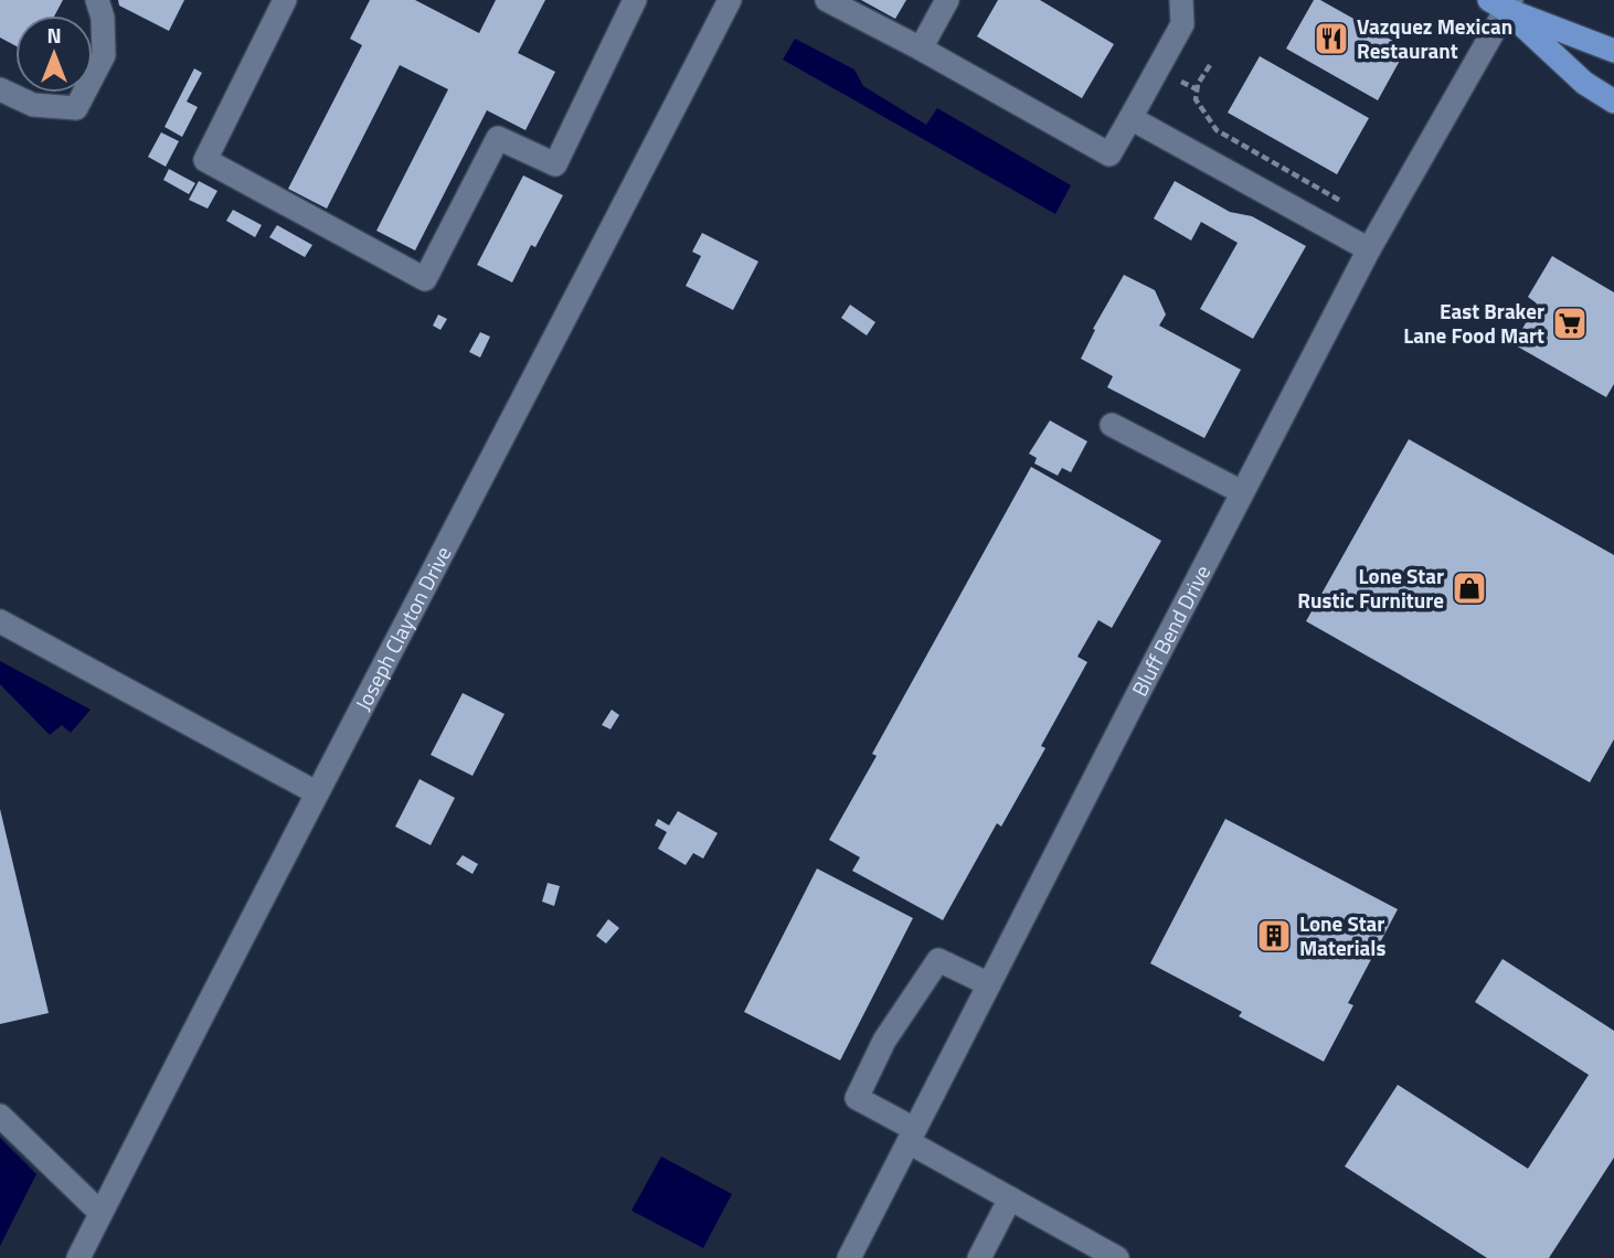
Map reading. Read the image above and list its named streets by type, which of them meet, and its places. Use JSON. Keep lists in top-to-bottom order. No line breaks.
{"streets":{"street":["Joseph Clayton Drive","Bluff Bend Drive"]},"places":{"restaurant":["Vazquez Mexican Restaurant"],"supermarket":["East Braker Lane Food Mart"],"shop":["Lone Star Rustic Furniture"],"building":["Lone Star Materials"]},"north":"top"}
